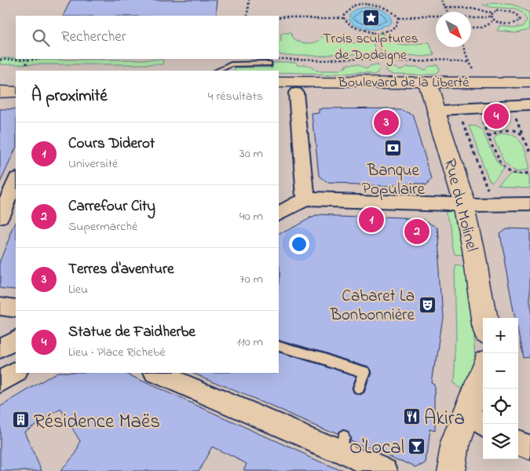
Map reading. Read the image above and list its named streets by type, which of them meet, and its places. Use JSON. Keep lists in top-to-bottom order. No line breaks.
{"streets":{"main road":["Boulevard de la Liberté","Rue du Molinel"]},"crossings":[["Boulevard de la Liberté","Rue du Molinel"]],"places":{"place":["Trois sculptures de Dodeigne"],"bank":["Banque Populaire"],"theatre":["Cabaret La Bonbonnière"],"restaurant":["Akira"],"building":["Résidence Maës"],"bar":["O'Local"]},"north":"bottom right","page":{"search":"Rechercher","heading":["À proximité","4 résultats"],"pins":["4","3","1","2"],"list":[{"mark":"1","name":"Cours Diderot","note":"Université","value":"30 m"},{"mark":"2","name":"Carrefour City","note":"Supermarché","value":"40 m"},{"mark":"3","name":"Terres d'aventure","note":"Lieu","value":"70 m"},{"mark":"4","name":"Statue de Faidherbe","note":"Lieu · Place Richebé","value":"110 m"}],"map_buttons":["+","−"]}}
